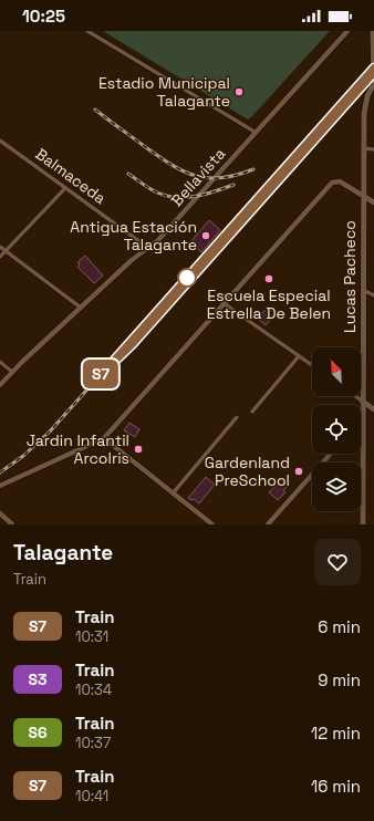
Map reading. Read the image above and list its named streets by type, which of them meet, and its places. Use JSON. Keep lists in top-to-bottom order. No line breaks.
{"streets":{"main road":["Lucas Pacheco"],"street":["Balmaceda","Bellavista"]},"crossings":[["Balmaceda","Bellavista"]],"places":["Estadio Municipal Talagante","Antigua Estación Talagante","Escuela Especial Estrella De Belen","Jardin Infantil Arcolris","Gardenland PreSchool"],"north":"top left","page":{"status":"10:25","on_map":"S7","heading":["Talagante","Train"],"list":[{"mark":"S7","name":"Train","note":"10:31","value":"6 min"},{"mark":"S3","name":"Train","note":"10:34","value":"9 min"},{"mark":"S6","name":"Train","note":"10:37","value":"12 min"},{"mark":"S7","name":"Train","note":"10:41","value":"16 min"}]}}
